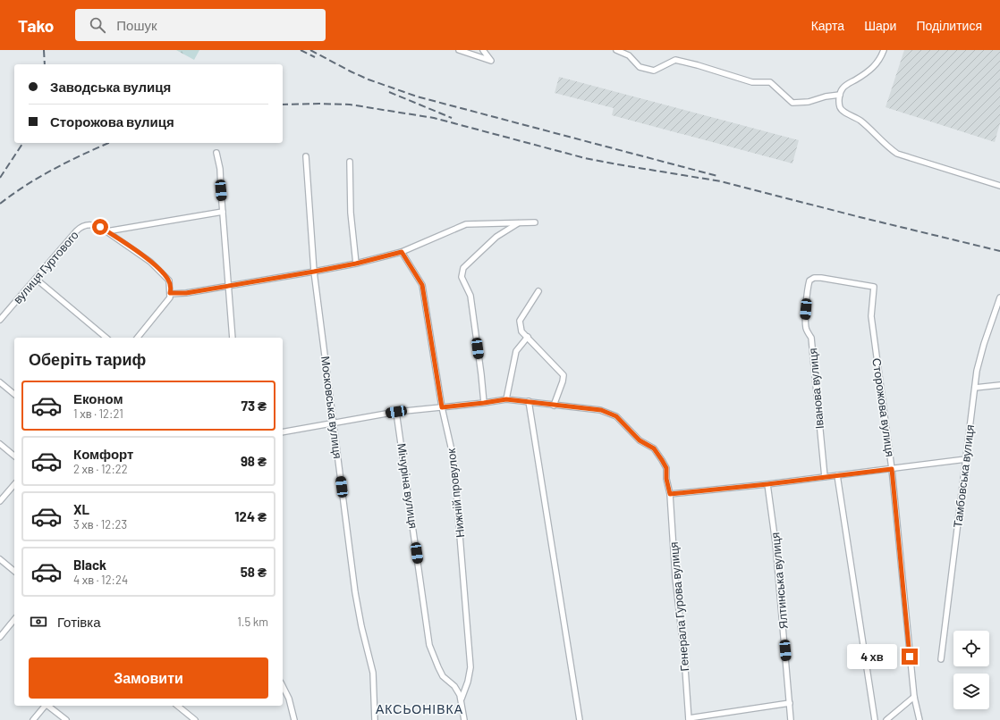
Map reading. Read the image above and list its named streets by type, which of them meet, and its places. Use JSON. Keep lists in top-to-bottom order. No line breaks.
{"streets":{"street":["вулиця Гуртового","Іванова вулиця","Московська вулиця","Сторожова вулиця","Тамбовська вулиця","Мічуріна вулиця","Нижній провулок","Ялтинська вулиця","Генерала Гурова вулиця"]},"crossings":[["Іванова вулиця","Сторожова вулиця"],["Московська вулиця","Генерала Гурова вулиця"],["Мічуріна вулиця","Нижній провулок"],["Мічуріна вулиця","Генерала Гурова вулиця"],["Нижній провулок","Генерала Гурова вулиця"]],"districts":["АКСЬОНІВКА"],"page":{"header":"Tako","search":"Пошук","nav":["Карта","Шари","Поділитися"],"banner":["Заводська вулиця","Сторожова вулиця"],"heading":"Оберіть тариф","list":[{"name":"Економ","note":"1 хв · 12:21","value":"73 ₴"},{"name":"Комфорт","note":"2 хв · 12:22","value":"98 ₴"},{"name":"XL","note":"3 хв · 12:23","value":"124 ₴"},{"name":"Black","note":"4 хв · 12:24","value":"58 ₴"}],"pay":["Готівка","1.5 km"],"bubble":"4 хв","buttons":"Замовити"}}
